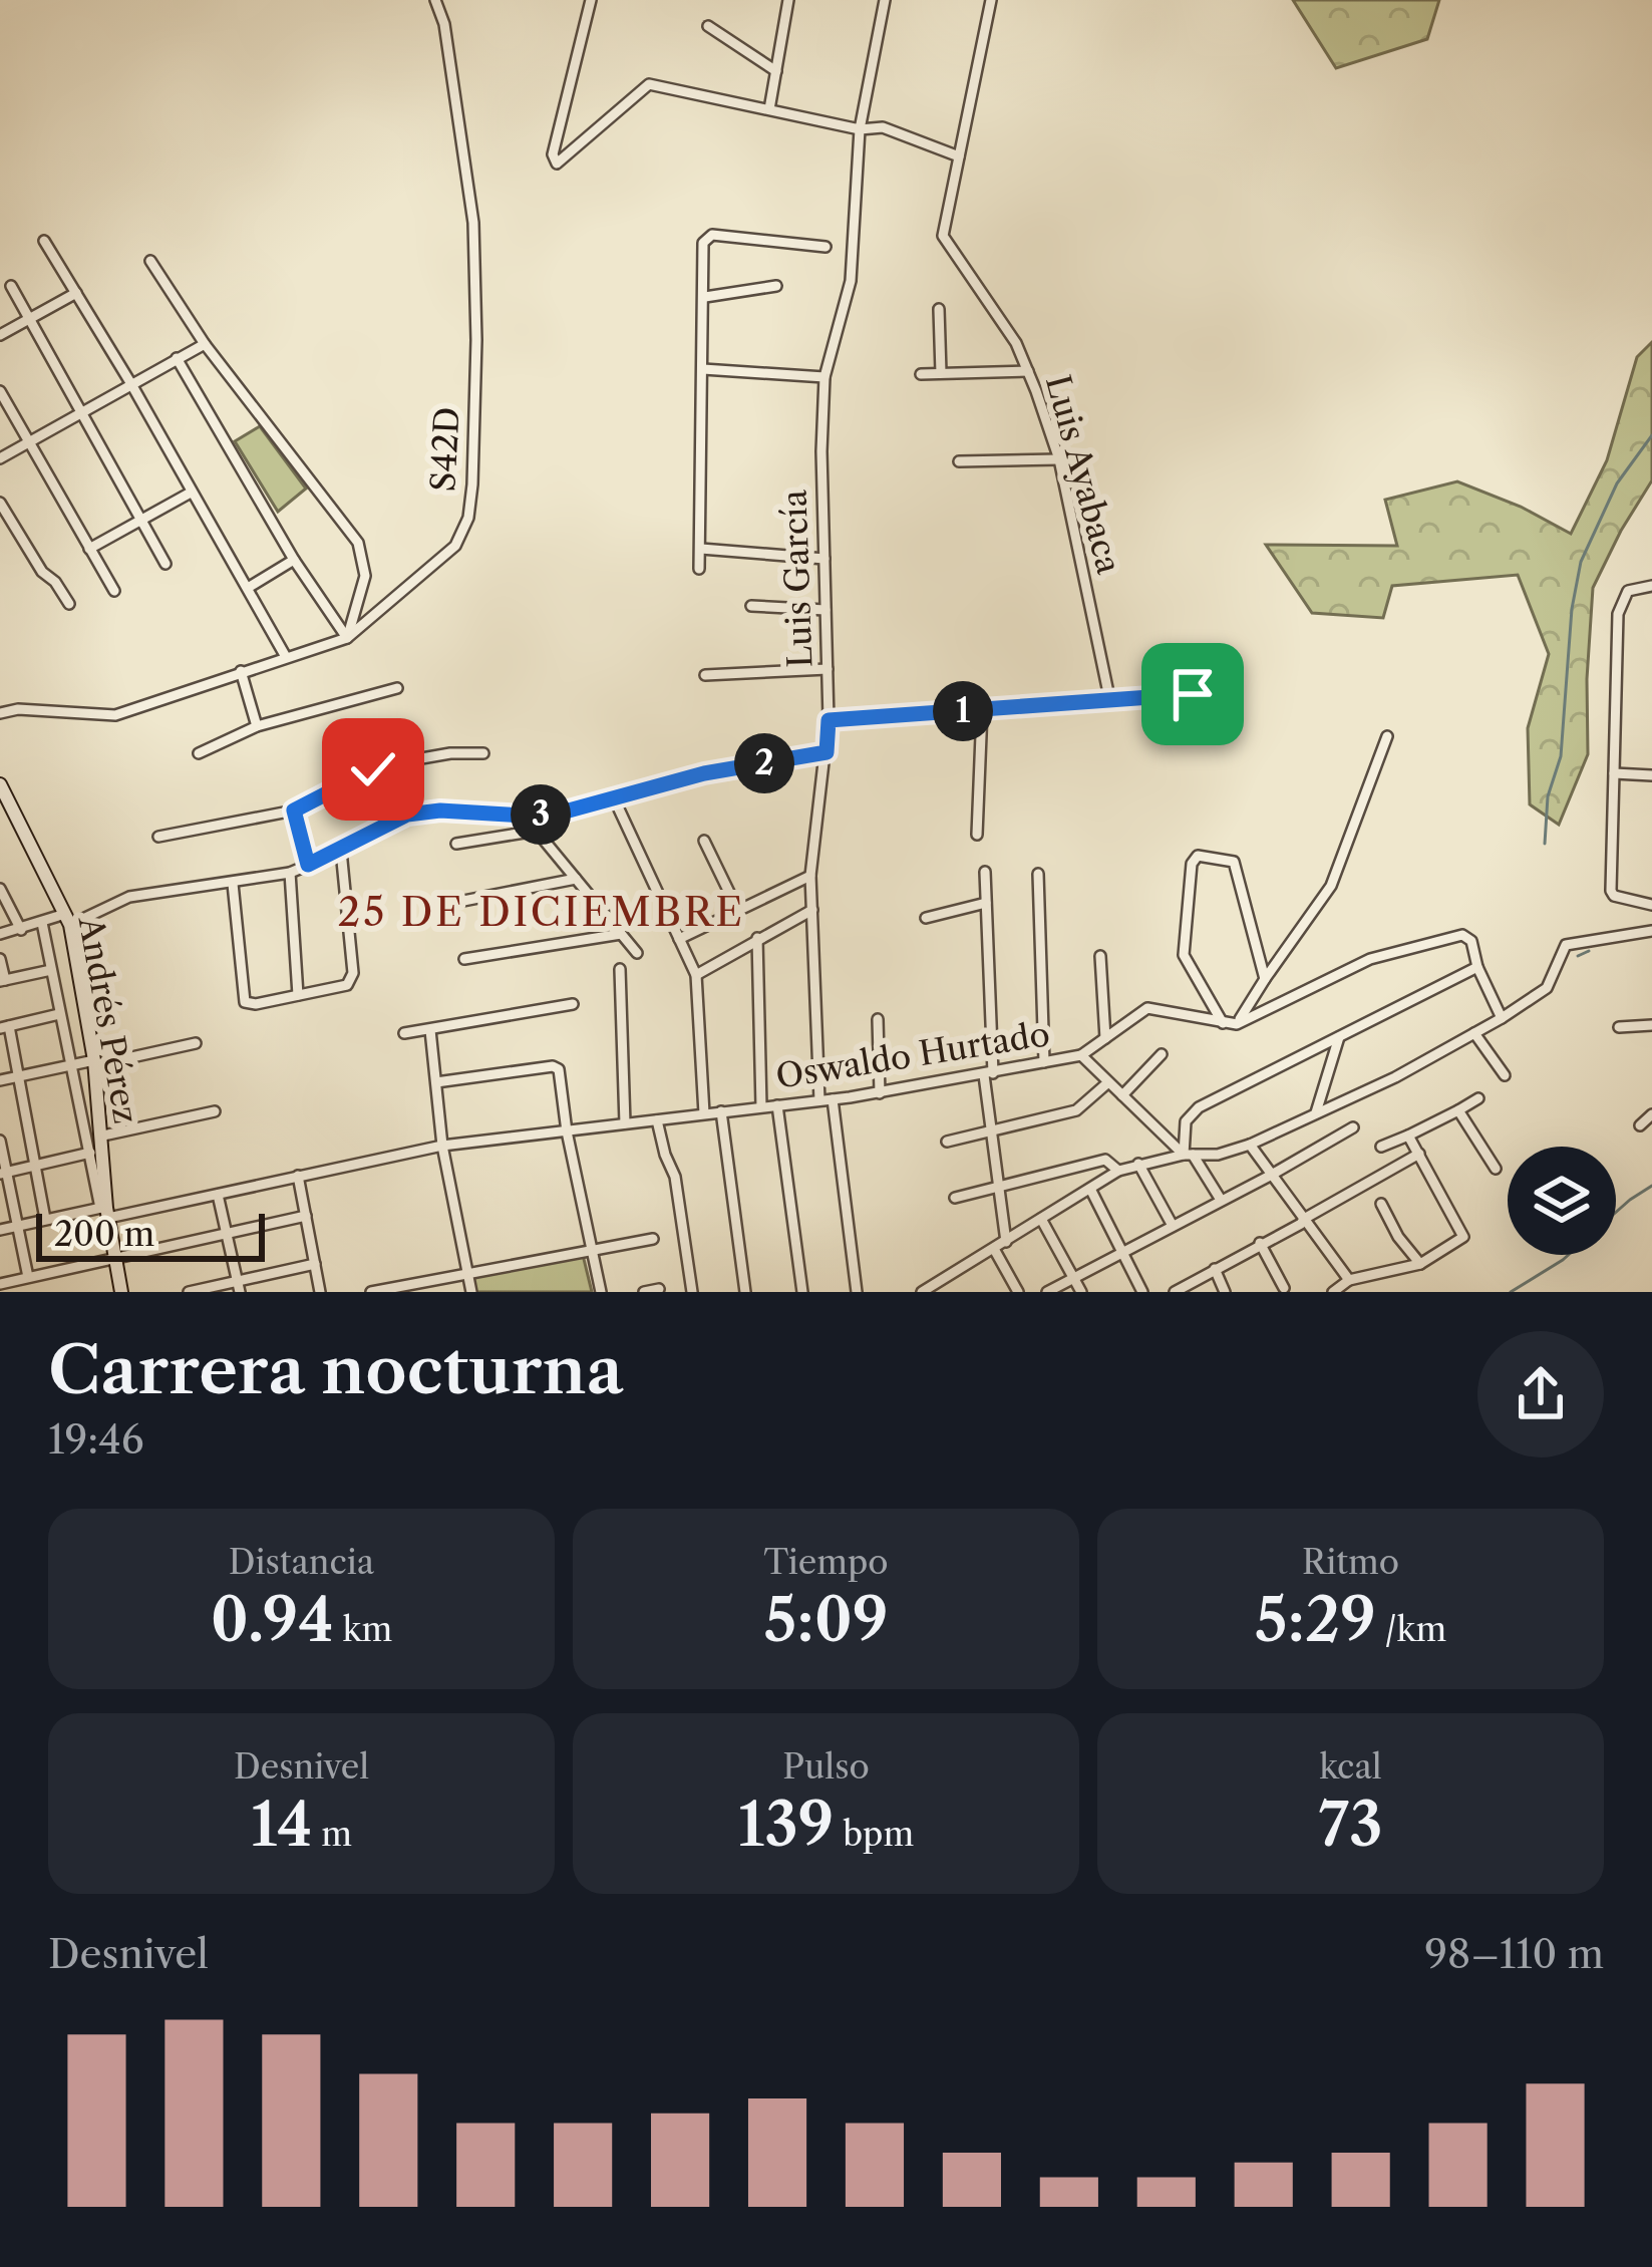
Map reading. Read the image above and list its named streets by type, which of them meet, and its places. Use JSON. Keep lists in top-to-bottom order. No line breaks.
{"streets":{"street":["S42D","Luis Ayabaca","Luis García","Andrés Pérez","Oswaldo Hurtado"]},"crossings":[["Luis García","Oswaldo Hurtado"],["Andrés Pérez","Oswaldo Hurtado"]],"districts":["25 DE DICIEMBRE"],"scale_bar":"200 m","page":{"pins":["1","2","3"],"scale":"200 m","heading":["Carrera nocturna","19:46"],"stats":[["Distancia","0.94 km"],["Tiempo","5:09"],["Ritmo","5:29 /km"],["Desnivel","14 m"],["Pulso","139 bpm"],["kcal","73"]],"chart":["Desnivel","98–110 m"]}}
